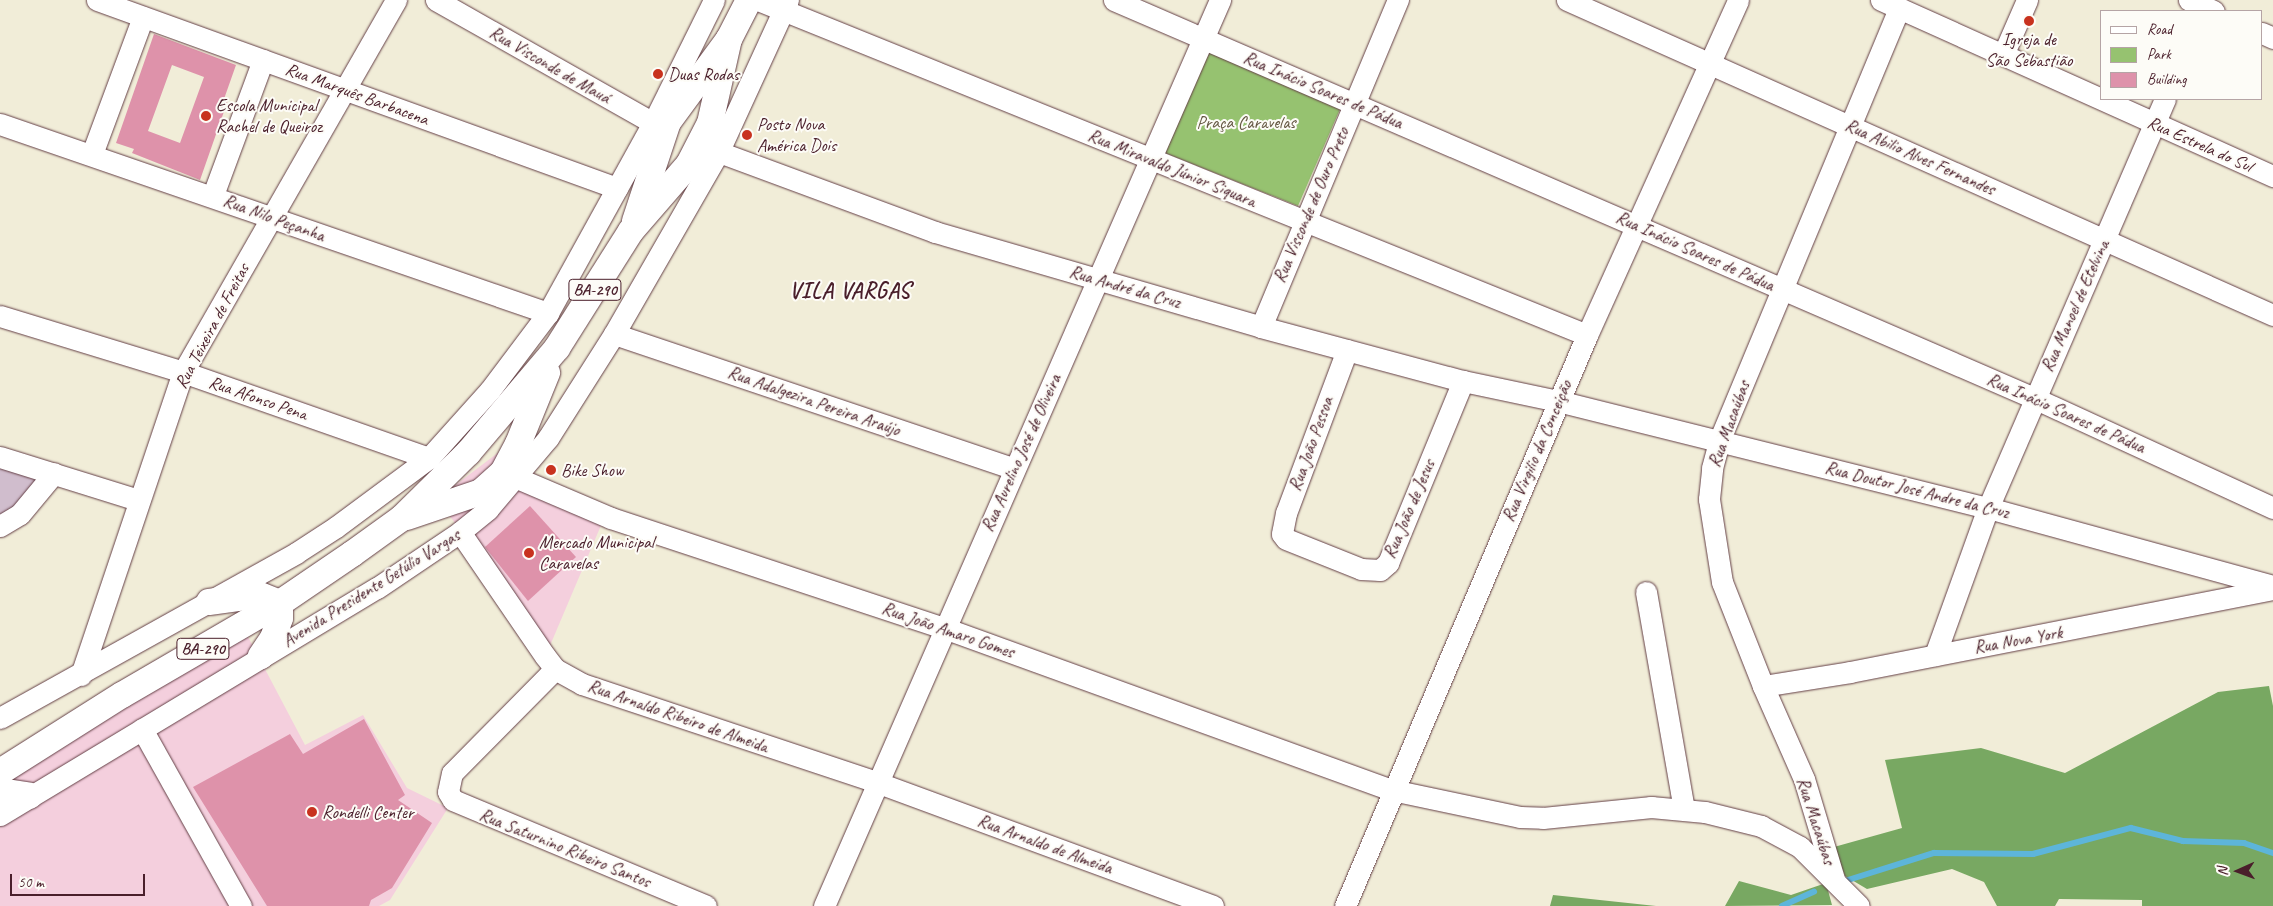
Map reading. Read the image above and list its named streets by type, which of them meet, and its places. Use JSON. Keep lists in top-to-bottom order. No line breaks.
{"streets":{"main road":["BA-290","Avenida Presidente Getúlio Vargas"],"street":["Rua Visconde de Mauá","Rua Inácio Soares de Pádua","Rua Marquês Barbacena","Rua Estrela do Sul","Rua Abilio Alves Fernandes","Rua Miravaldo Júnior Siquara","Rua Visconde de Ouro Preto","Rua Nilo Peçanha","Rua André da Cruz","Rua Manoel de Etelvina","Rua Teixeira de Freitas","Rua Afonso Pena","Rua Adalgezira Pereira Araújo","Rua Macaúbas","Rua João Pessoa","Rua Virgilio da Conceição","Rua Aurelino José de Oliveira","Rua Doutor José Andre da Cruz","Rua João de Jesus","Rua João Amaro Gomes","Rua Nova York","Rua Arnaldo Ribeiro de Almeida","Rua Arnaldo de Almeida","Rua Saturnino Ribeiro Santos"]},"crossings":[["Rua Visconde de Mauá","Avenida Presidente Getúlio Vargas"],["Rua Inácio Soares de Pádua","Rua Visconde de Ouro Preto"],["Rua Inácio Soares de Pádua","Rua Manoel de Etelvina"],["Rua Inácio Soares de Pádua","Rua Macaúbas"],["Rua Inácio Soares de Pádua","Rua Virgilio da Conceição"],["Rua Inácio Soares de Pádua","Rua Aurelino José de Oliveira"],["Rua Marquês Barbacena","Rua Teixeira de Freitas"],["Rua Marquês Barbacena","Avenida Presidente Getúlio Vargas"],["Rua Estrela do Sul","Rua Manoel de Etelvina"],["Rua Estrela do Sul","Rua Macaúbas"],["Rua Abilio Alves Fernandes","Rua Manoel de Etelvina"],["Rua Abilio Alves Fernandes","Rua Macaúbas"],["Rua Abilio Alves Fernandes","Rua Virgilio da Conceição"],["Rua Miravaldo Júnior Siquara","Rua Visconde de Ouro Preto"],["Rua Miravaldo Júnior Siquara","Rua Virgilio da Conceição"],["Rua Miravaldo Júnior Siquara","Rua Aurelino José de Oliveira"],["Rua Miravaldo Júnior Siquara","Avenida Presidente Getúlio Vargas"],["Rua Visconde de Ouro Preto","Rua André da Cruz"],["Rua Nilo Peçanha","Rua Teixeira de Freitas"],["Rua Nilo Peçanha","Avenida Presidente Getúlio Vargas"],["Rua André da Cruz","Rua João Pessoa"],["Rua André da Cruz","Rua Virgilio da Conceição"],["Rua André da Cruz","Rua Aurelino José de Oliveira"],["Rua André da Cruz","Rua Doutor José Andre da Cruz"],["Rua André da Cruz","Rua João de Jesus"],["Rua André da Cruz","Avenida Presidente Getúlio Vargas"],["Rua Manoel de Etelvina","Rua Doutor José Andre da Cruz"],["Rua Manoel de Etelvina","Rua Nova York"],["Rua Teixeira de Freitas","Rua Afonso Pena"],["Rua Teixeira de Freitas","Avenida Presidente Getúlio Vargas"],["Rua Afonso Pena","Avenida Presidente Getúlio Vargas"],["Rua Adalgezira Pereira Araújo","Rua Aurelino José de Oliveira"],["Rua Adalgezira Pereira Araújo","Avenida Presidente Getúlio Vargas"],["Rua Macaúbas","Rua Doutor José Andre da Cruz"],["Rua Macaúbas","Rua João Amaro Gomes"],["Rua Macaúbas","Rua Nova York"],["Rua João Pessoa","Rua João de Jesus"],["Rua Virgilio da Conceição","Rua Doutor José Andre da Cruz"],["Rua Virgilio da Conceição","Rua João Amaro Gomes"],["Rua Aurelino José de Oliveira","Rua João Amaro Gomes"],["Rua Aurelino José de Oliveira","Rua Arnaldo Ribeiro de Almeida"],["Rua Aurelino José de Oliveira","Rua Arnaldo de Almeida"],["Rua Doutor José Andre da Cruz","Rua Nova York"],["Avenida Presidente Getúlio Vargas","Rua João Amaro Gomes"],["Avenida Presidente Getúlio Vargas","Rua Arnaldo Ribeiro de Almeida"],["Rua Arnaldo Ribeiro de Almeida","Rua Arnaldo de Almeida"],["Rua Arnaldo Ribeiro de Almeida","Rua Saturnino Ribeiro Santos"]],"districts":["VILA VARGAS"],"parks":["Praça Caravelas"],"places":["Igreja de São Sebastião","Duas Rodas","Escola Municipal Rachel de Queiroz","Posto Nova América Dois","Bike Show","Mercado Municipal Caravelas","Rondelli Center"],"legend":["Road","Park","Building"],"scale_bar":"50 m","north":"left"}
